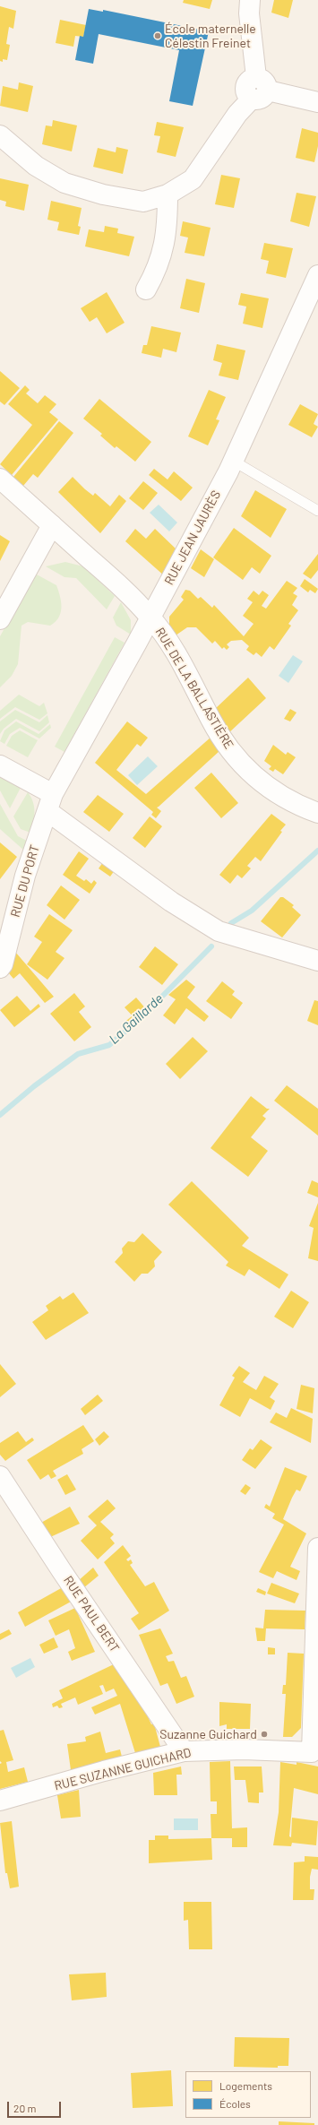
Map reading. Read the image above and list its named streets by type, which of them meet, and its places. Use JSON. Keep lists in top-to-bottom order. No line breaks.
{"streets":{"street":["RUE JEAN JAURÈS","RUE DE LA BALLASTIÈRE","RUE DU PORT","RUE PAUL BERT","RUE SUZANNE GUICHARD"]},"crossings":[["RUE JEAN JAURÈS","RUE DE LA BALLASTIÈRE"],["RUE JEAN JAURÈS","RUE DU PORT"],["RUE PAUL BERT","RUE SUZANNE GUICHARD"]],"water":["La Gaillarde"],"places":["École maternelle Célestin Freinet","Suzanne Guichard"],"legend":["Logements","Écoles"],"scale_bar":"20 m"}
